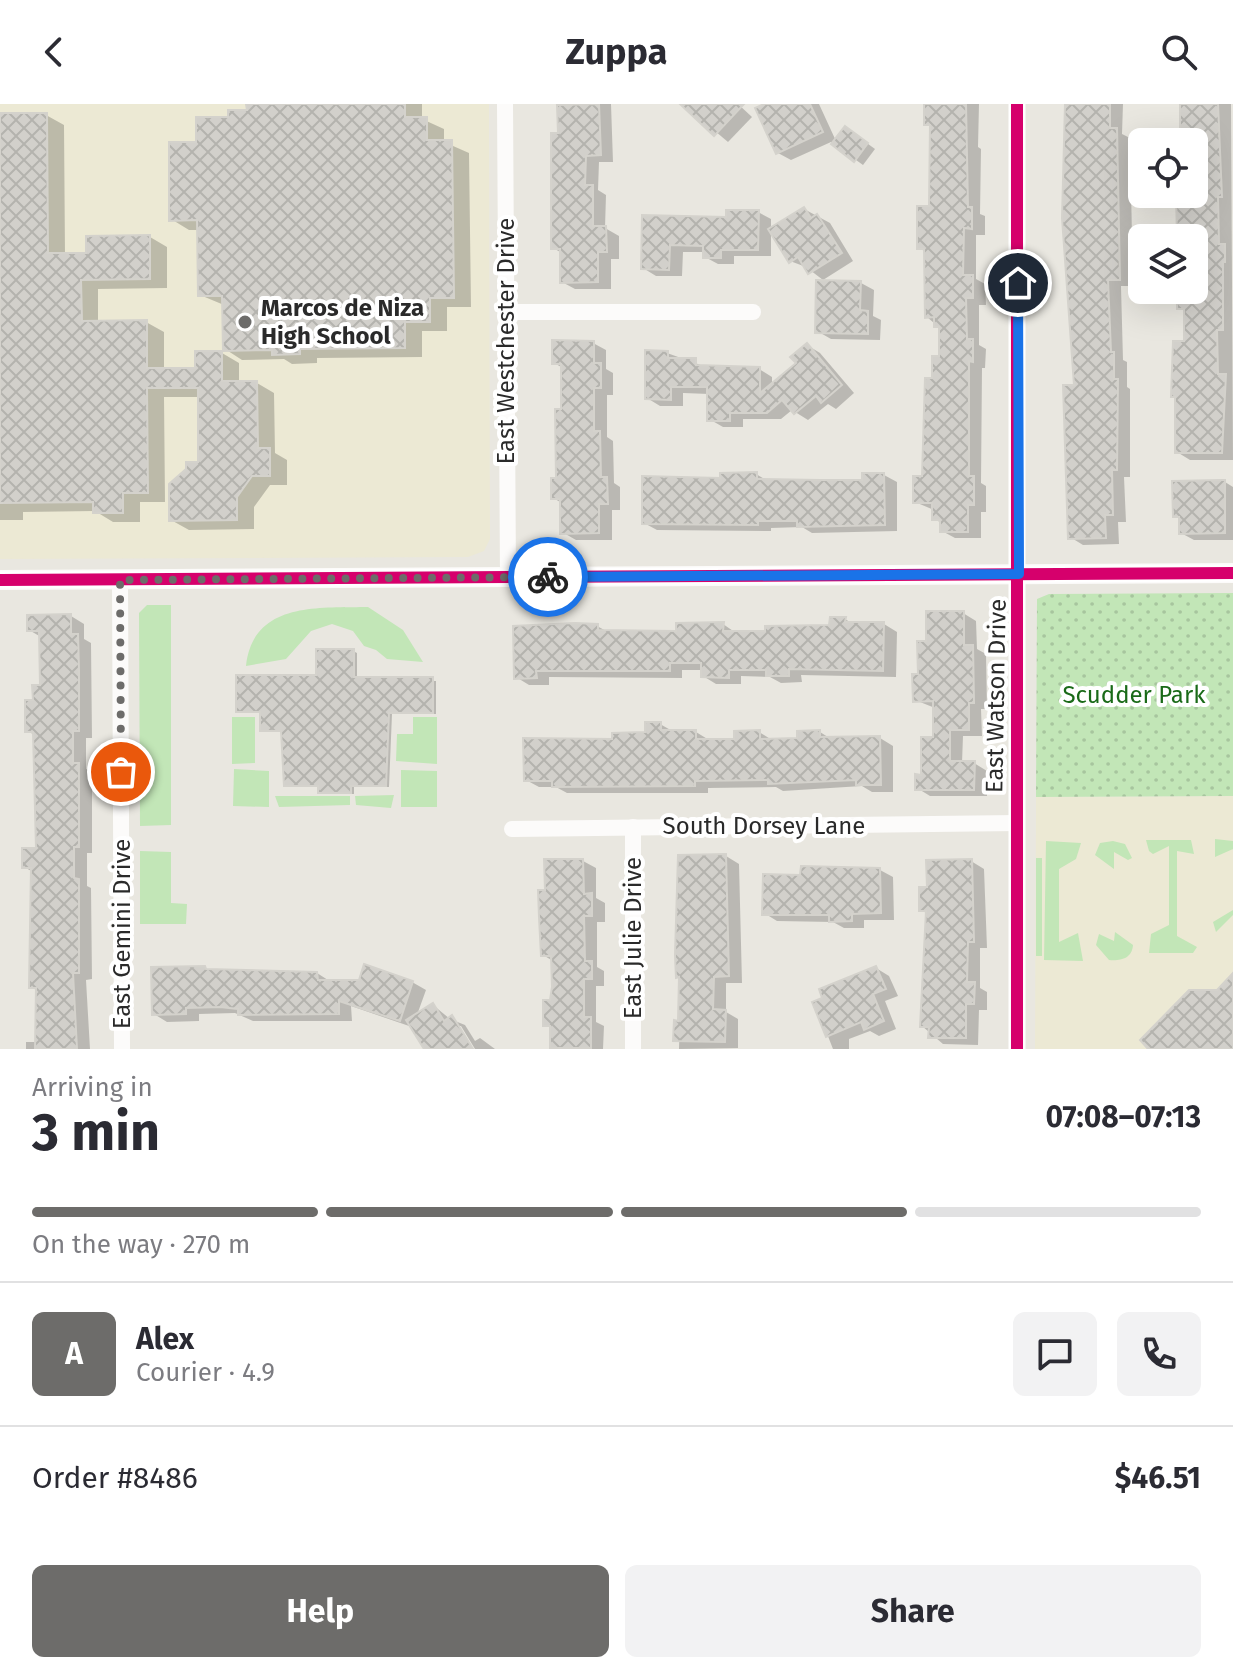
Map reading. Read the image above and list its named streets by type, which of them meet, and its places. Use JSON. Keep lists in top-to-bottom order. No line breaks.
{"streets":{"street":["East Westchester Drive","East Watson Drive","South Dorsey Lane","East Gemini Drive","East Julie Drive"]},"crossings":[["East Watson Drive","South Dorsey Lane"],["South Dorsey Lane","East Julie Drive"]],"parks":["Scudder Park"],"places":["Marcos de Niza High School"],"page":{"header":"Zuppa","heading":["3 min","Arriving in","07:08–07:13"],"panel":["Alex","Courier · 4.9","Order #8486","$46.51"],"bar":"On the way · 270 m","round":"A","buttons":["Help","Share"]}}
